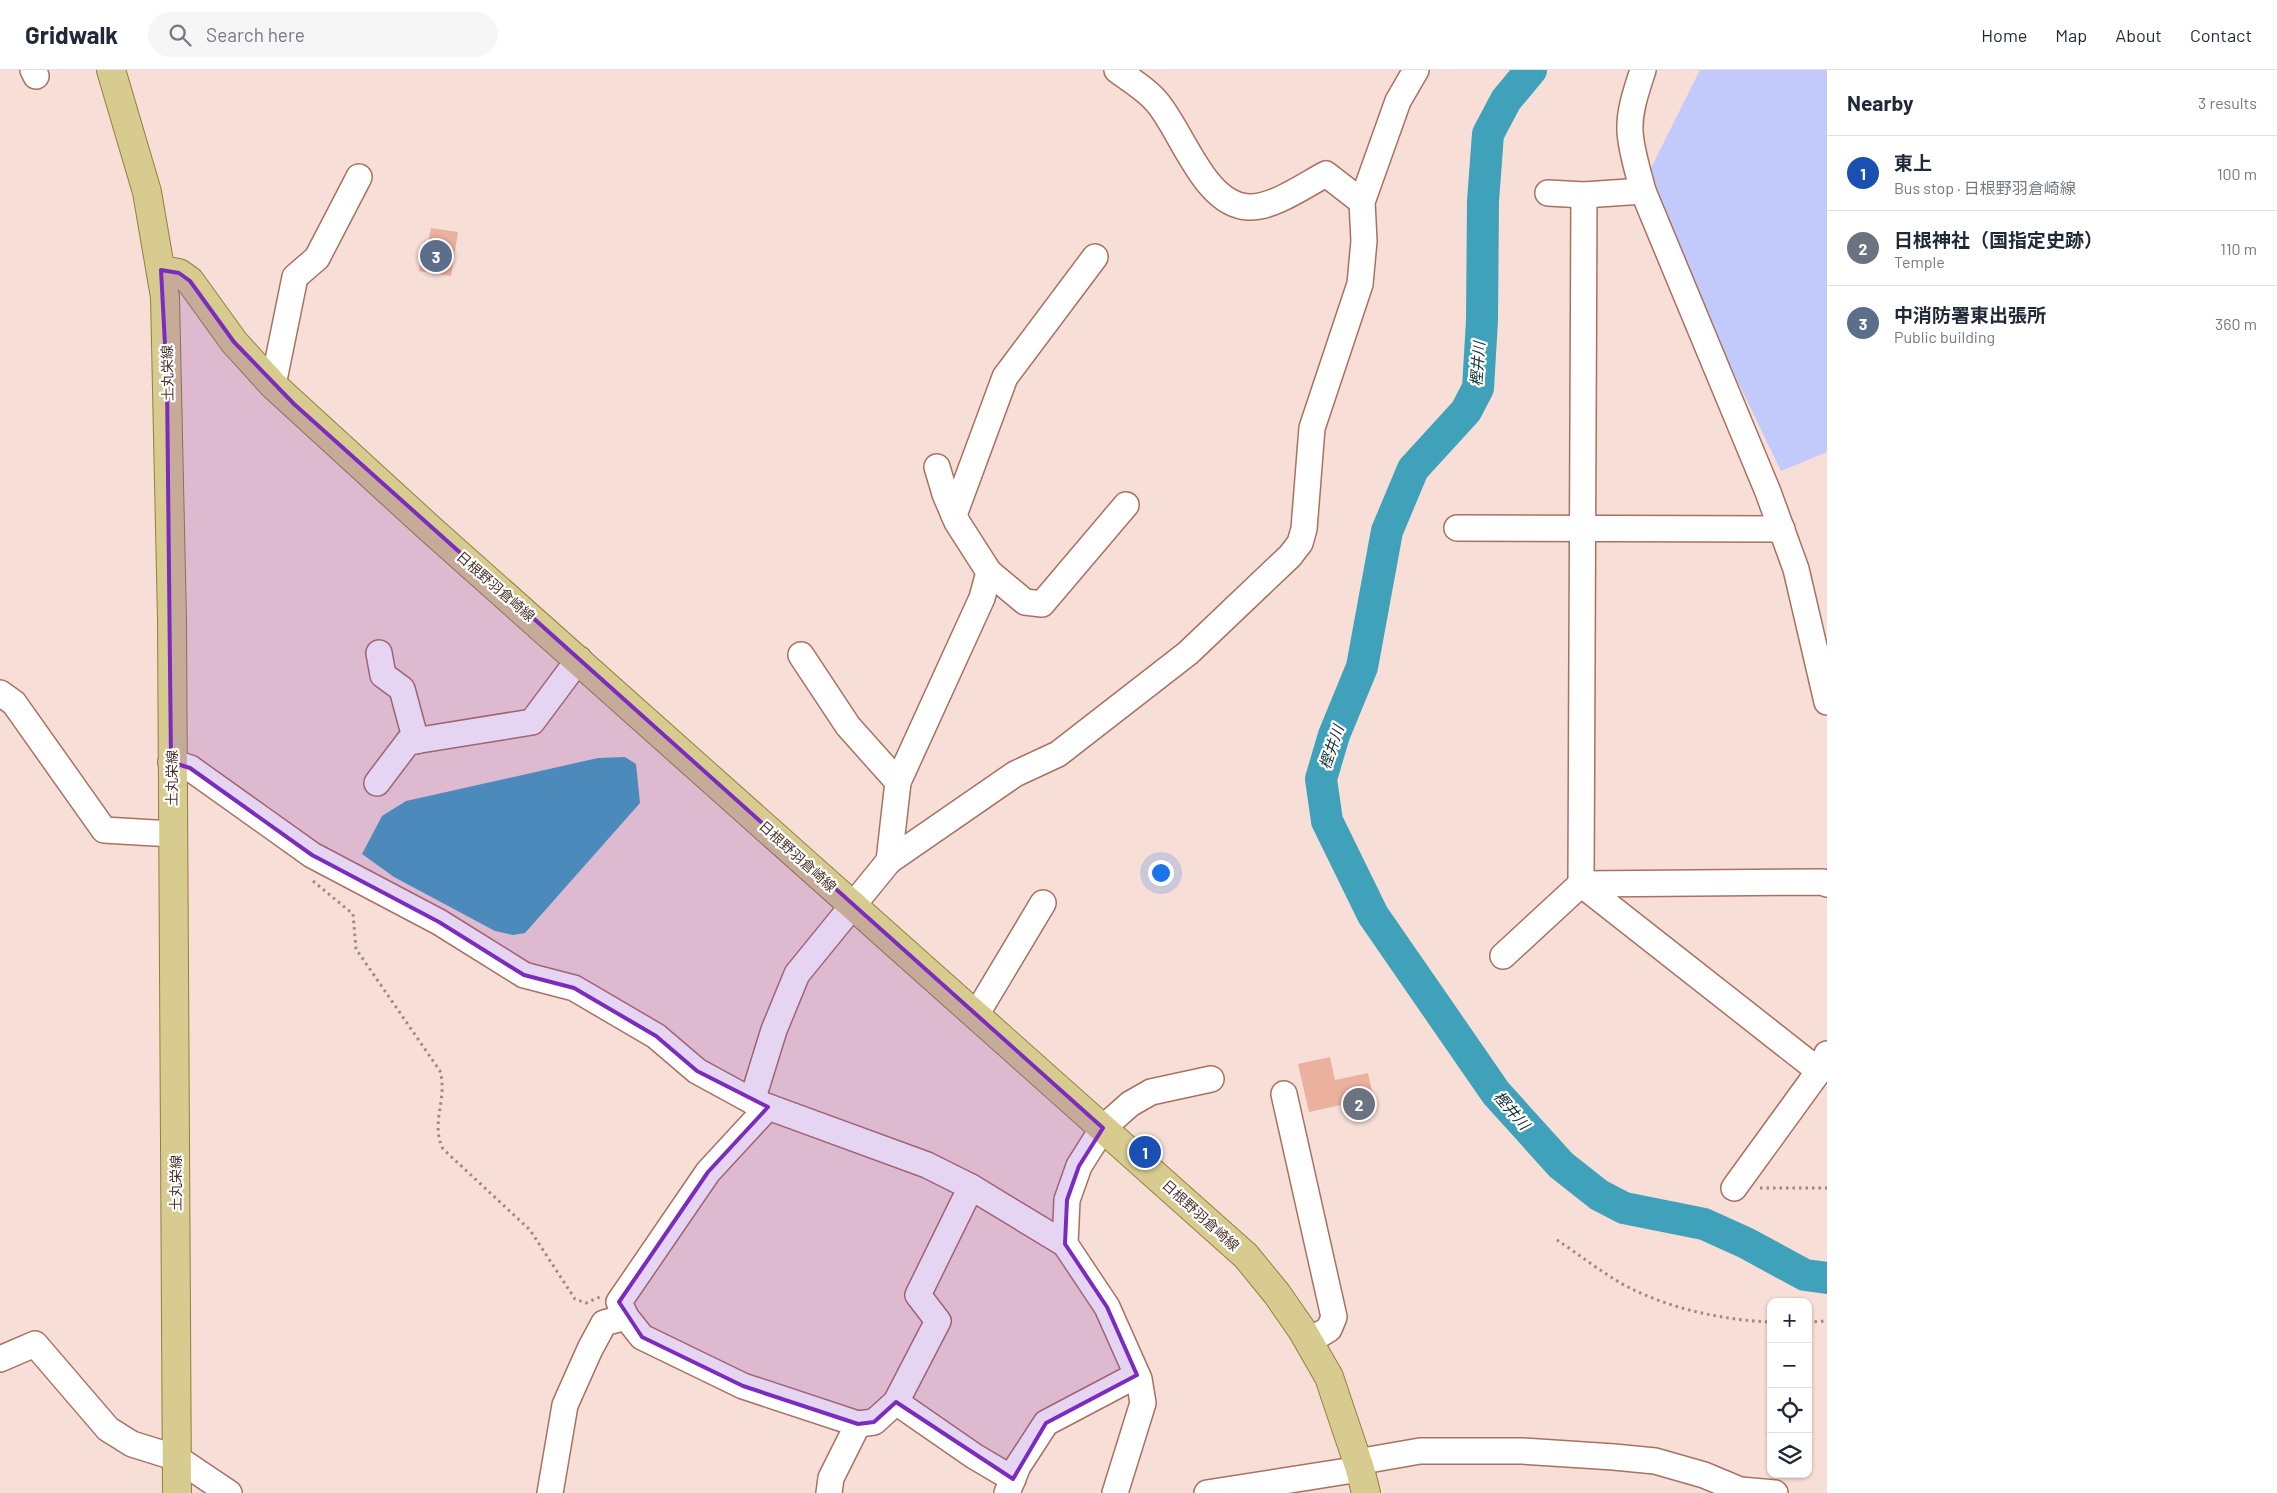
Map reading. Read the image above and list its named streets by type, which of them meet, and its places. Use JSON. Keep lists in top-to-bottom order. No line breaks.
{"streets":{"main road":["土丸栄線","日根野羽倉崎線"]},"crossings":[["土丸栄線","日根野羽倉崎線"]],"water":["樫井川"],"page":{"header":"Gridwalk","search":"Search here","nav":["Home","Map","About","Contact"],"heading":["Nearby","3 results"],"list":[{"mark":"1","name":"東上","note":"Bus stop · 日根野羽倉崎線","value":"100 m"},{"mark":"2","name":"日根神社（国指定史跡）","note":"Temple","value":"110 m"},{"mark":"3","name":"中消防署東出張所","note":"Public building","value":"360 m"}],"pins":["3","2","1"],"map_buttons":["+","−"]}}
